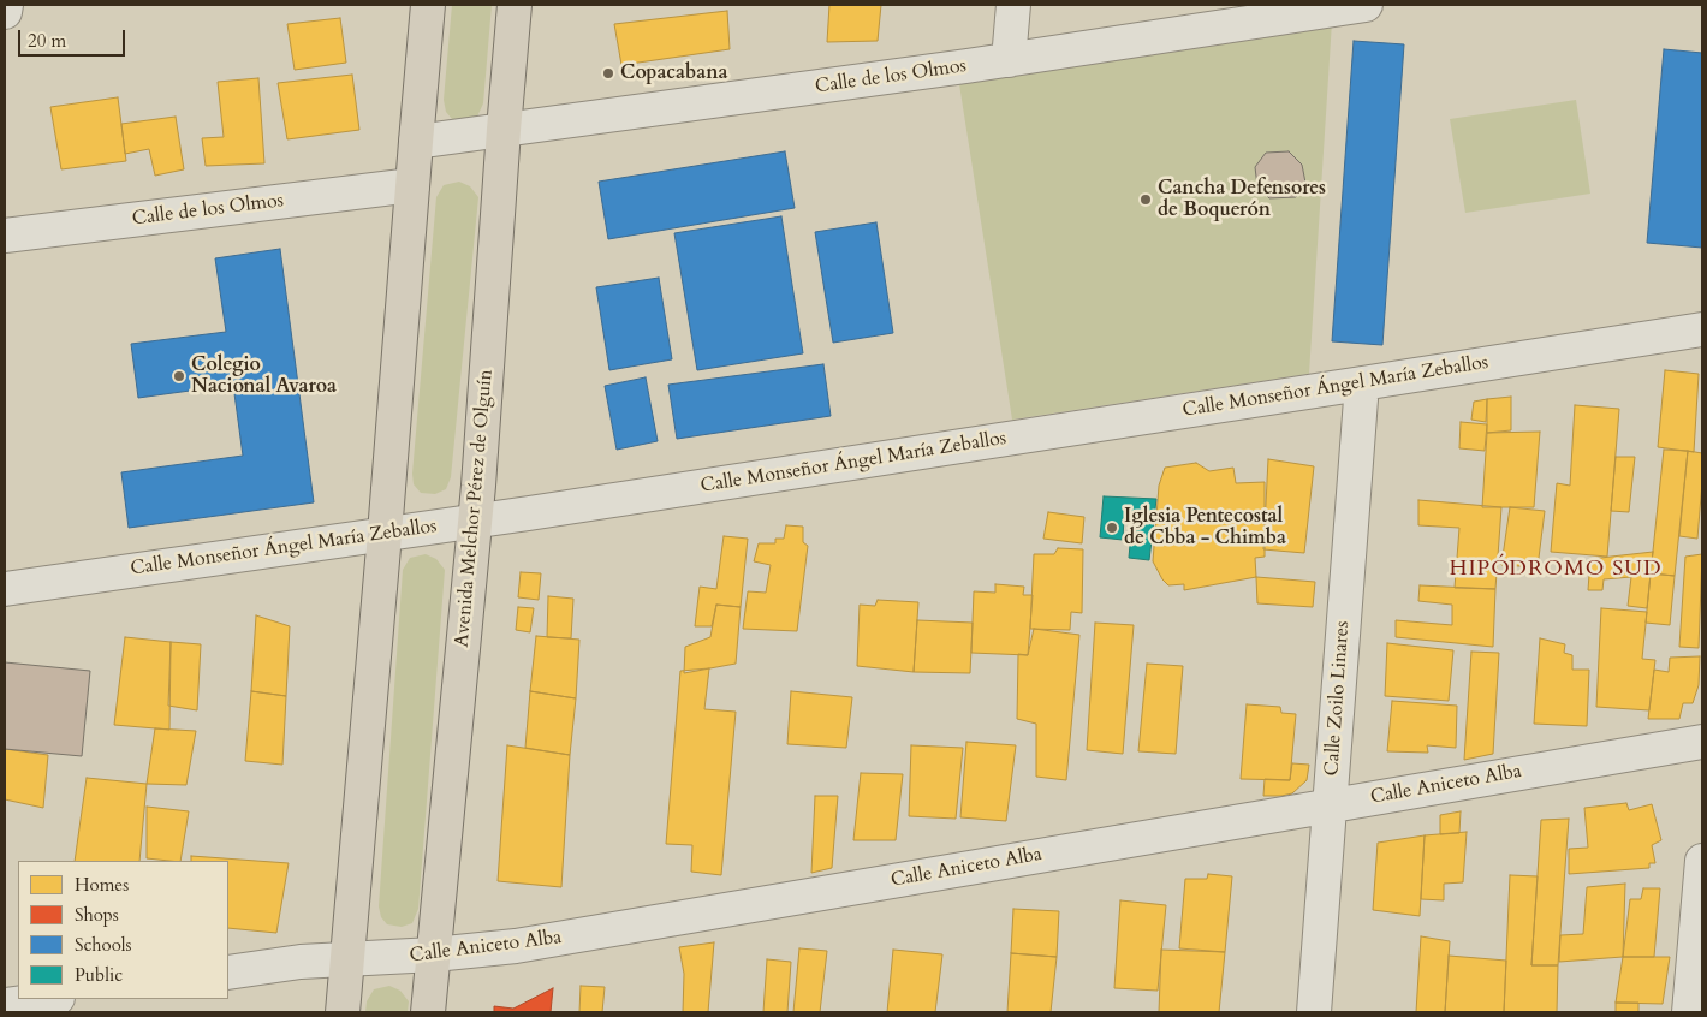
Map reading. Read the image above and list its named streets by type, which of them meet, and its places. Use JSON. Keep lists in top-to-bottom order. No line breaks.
{"streets":{"highway":["Avenida Melchor Pérez de Olguín"],"street":["Calle de los Olmos","Calle Monseñor Ángel María Zeballos","Calle Zoilo Linares","Calle Aniceto Alba"]},"crossings":[["Calle de los Olmos","Avenida Melchor Pérez de Olguín"],["Calle Monseñor Ángel María Zeballos","Avenida Melchor Pérez de Olguín"],["Calle Monseñor Ángel María Zeballos","Calle Zoilo Linares"],["Avenida Melchor Pérez de Olguín","Calle Aniceto Alba"],["Calle Zoilo Linares","Calle Aniceto Alba"]],"districts":["HIPÓDROMO SUD"],"places":["Copacabana","Cancha Defensores de Boquerón","Colegio Nacional Avaroa","Iglesia Pentecostal de Cbba - Chimba"],"legend":["Homes","Shops","Schools","Public"],"scale_bar":"20 m"}
